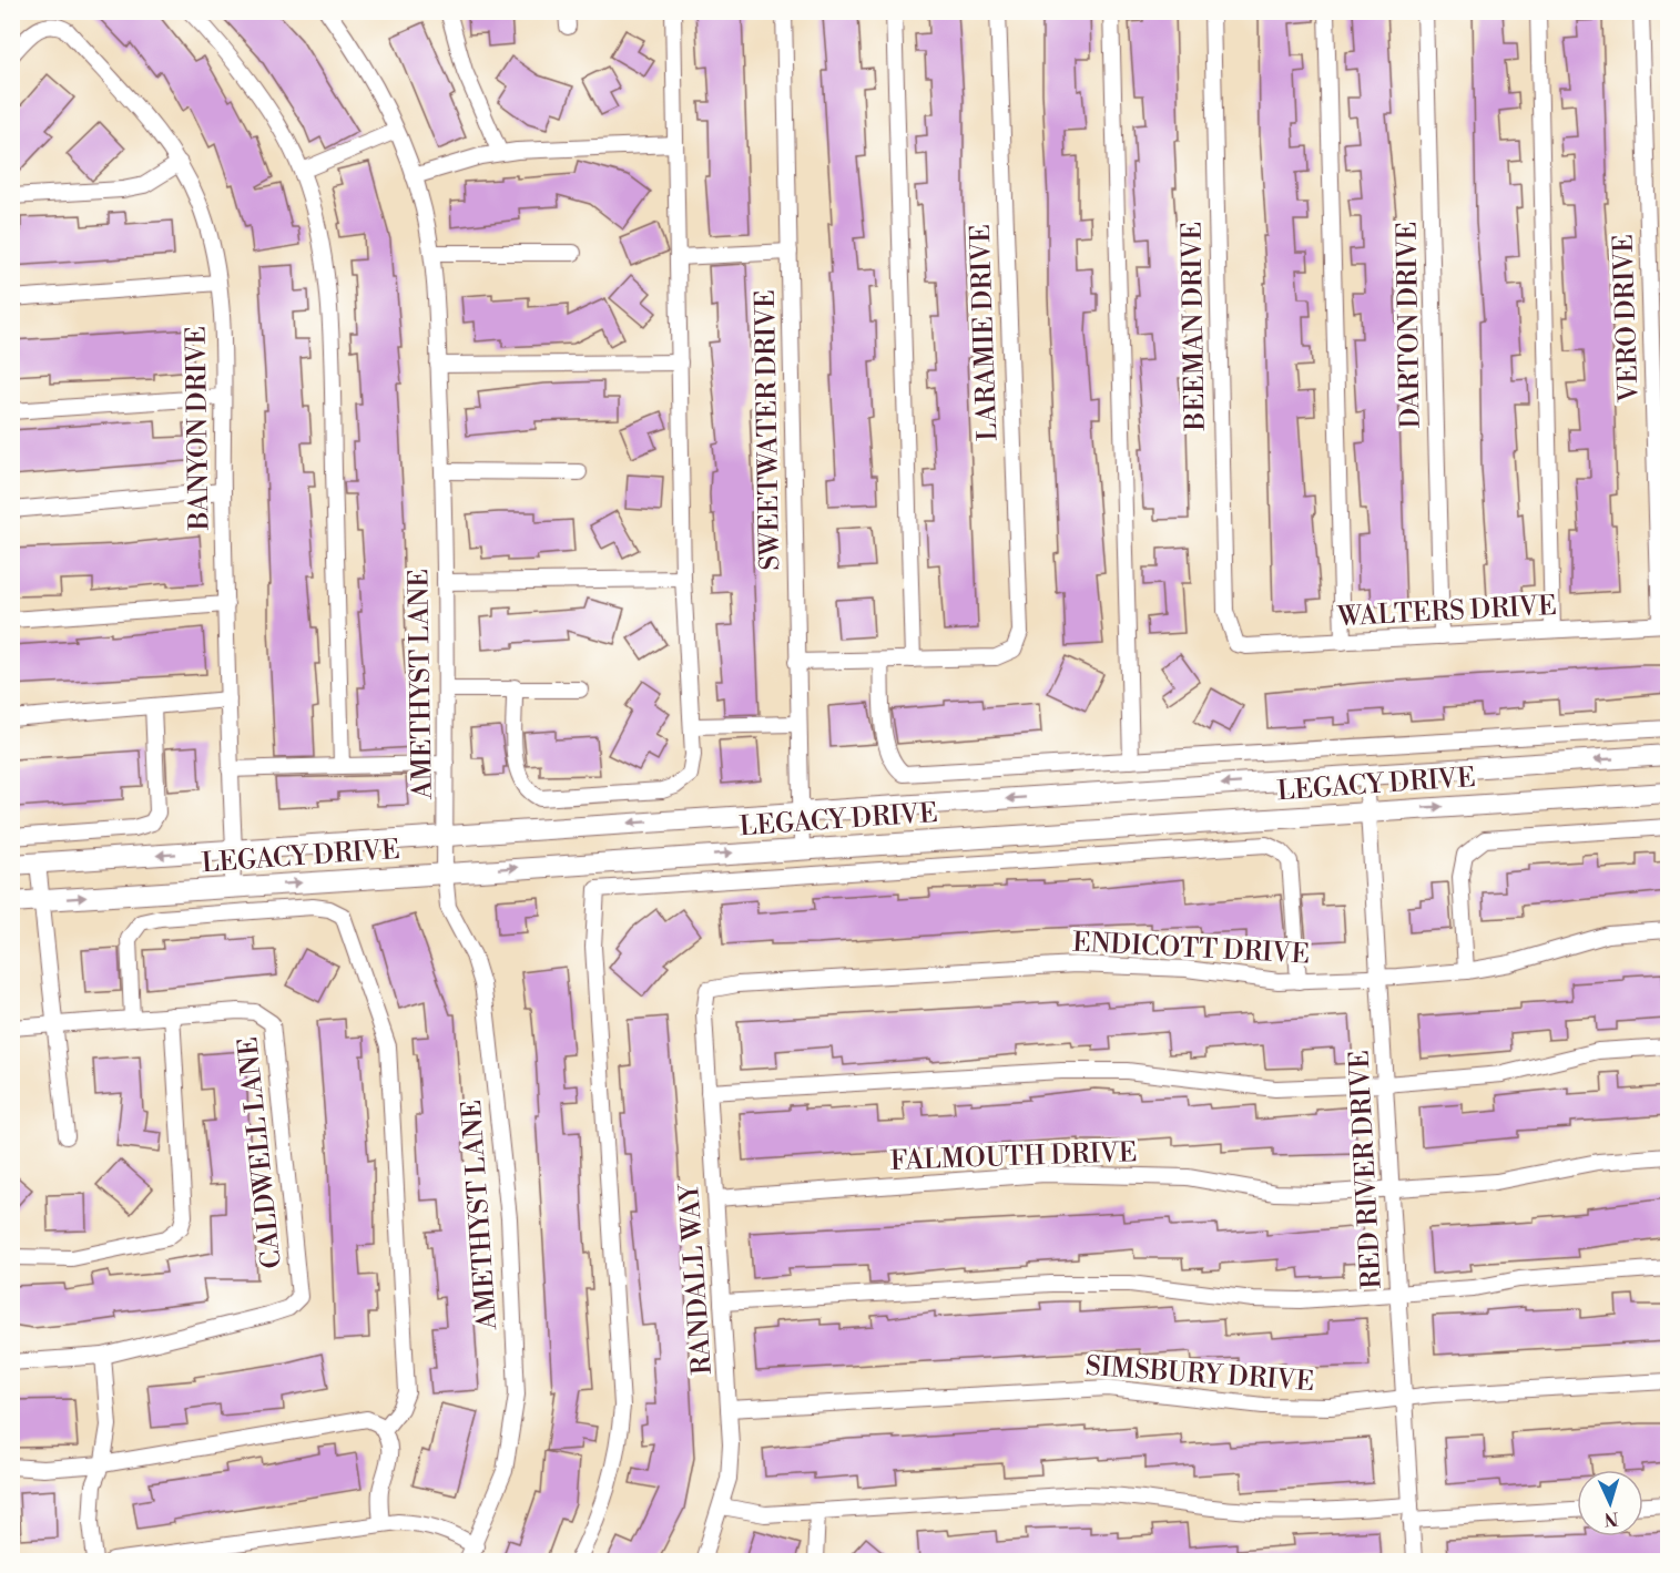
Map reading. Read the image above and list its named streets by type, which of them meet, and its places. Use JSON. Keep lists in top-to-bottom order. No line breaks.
{"streets":{"main road":["LEGACY DRIVE"],"street":["VERO DRIVE","DARTON DRIVE","BEEMAN DRIVE","LARAMIE DRIVE","BANYON DRIVE","SWEETWATER DRIVE","WALTERS DRIVE","AMETHYST LANE","ENDICOTT DRIVE","CALDWELL LANE","FALMOUTH DRIVE","RED RIVER DRIVE","RANDALL WAY","SIMSBURY DRIVE"]},"crossings":[["VERO DRIVE","WALTERS DRIVE"],["DARTON DRIVE","WALTERS DRIVE"],["BEEMAN DRIVE","WALTERS DRIVE"],["BANYON DRIVE","LEGACY DRIVE"],["SWEETWATER DRIVE","LEGACY DRIVE"],["AMETHYST LANE","LEGACY DRIVE"],["LEGACY DRIVE","RED RIVER DRIVE"],["ENDICOTT DRIVE","RED RIVER DRIVE"],["ENDICOTT DRIVE","RANDALL WAY"],["FALMOUTH DRIVE","RED RIVER DRIVE"],["FALMOUTH DRIVE","RANDALL WAY"],["RED RIVER DRIVE","SIMSBURY DRIVE"],["RANDALL WAY","SIMSBURY DRIVE"]],"north":"bottom"}
